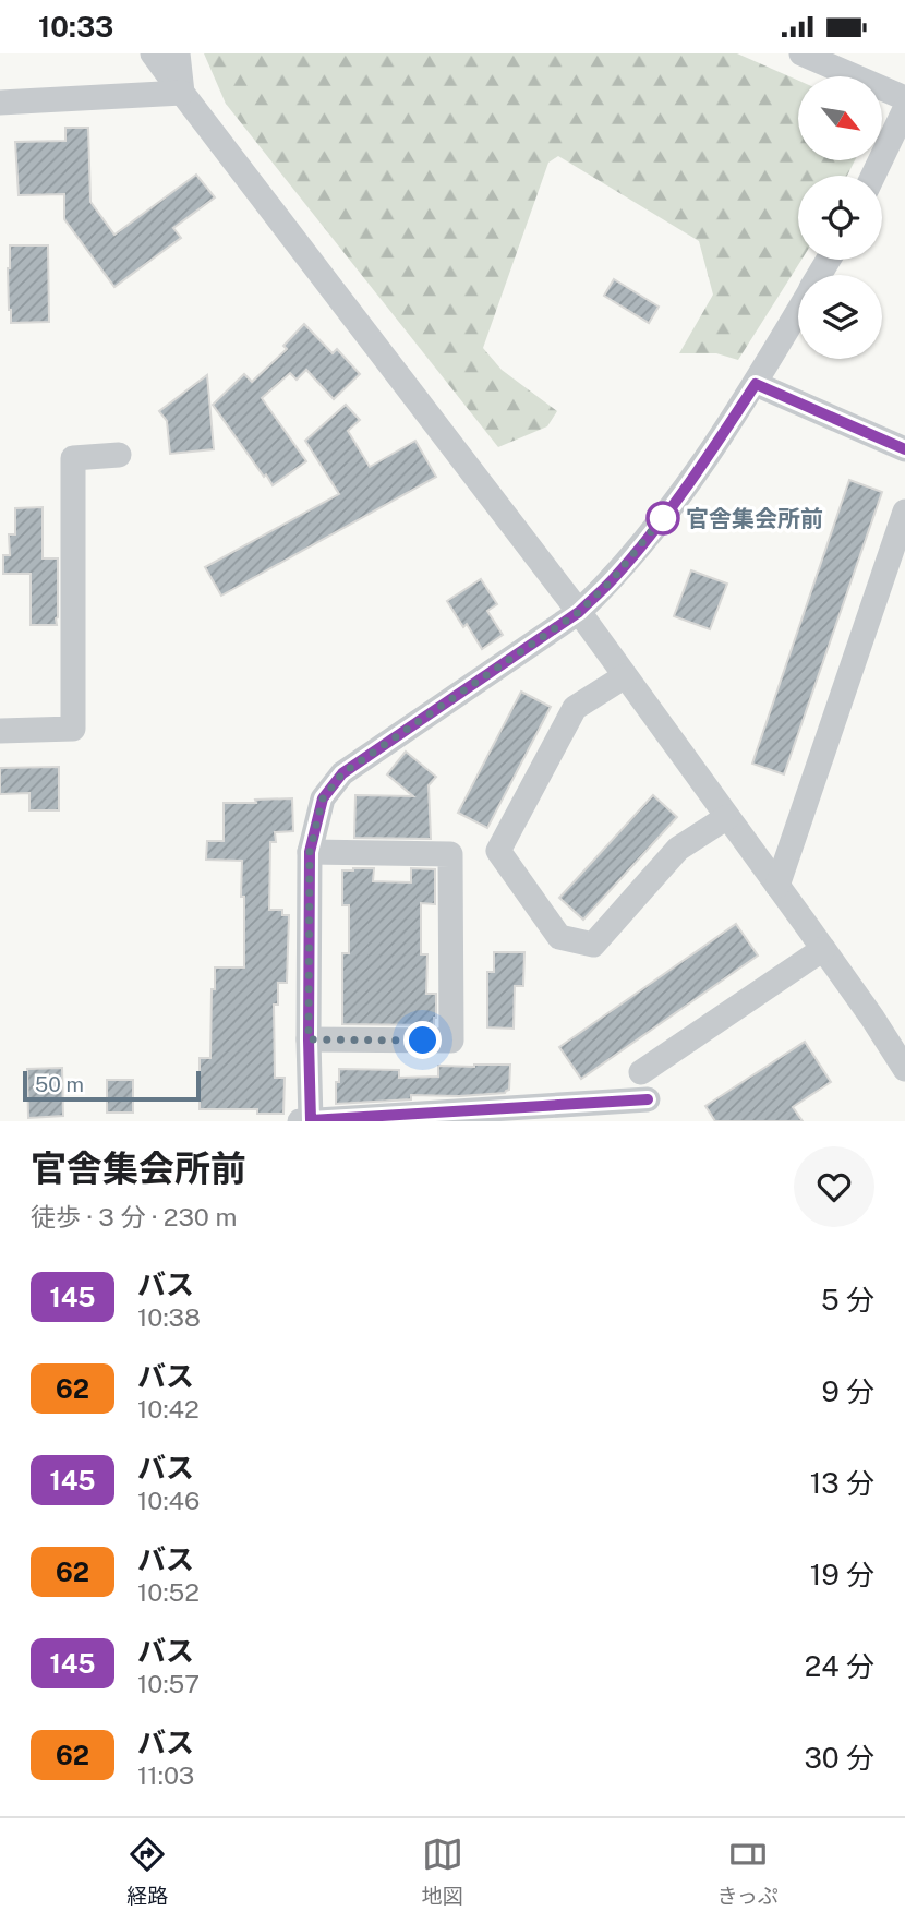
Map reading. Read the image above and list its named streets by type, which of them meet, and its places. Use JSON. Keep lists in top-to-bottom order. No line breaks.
{"places":["官舎集会所前"],"lines":["bus line 145"],"scale_bar":"50 m","north":"bottom right","page":{"status":"10:33","scale":"50 m","heading":["官舎集会所前","徒歩 · 3 分 · 230 m"],"list":[{"mark":"145","name":"バス","note":"10:38","value":"5 分"},{"mark":"62","name":"バス","note":"10:42","value":"9 分"},{"mark":"145","name":"バス","note":"10:46","value":"13 分"},{"mark":"62","name":"バス","note":"10:52","value":"19 分"},{"mark":"145","name":"バス","note":"10:57","value":"24 分"},{"mark":"62","name":"バス","note":"11:03","value":"30 分"}],"tabs":["経路","地図","きっぷ"]}}
